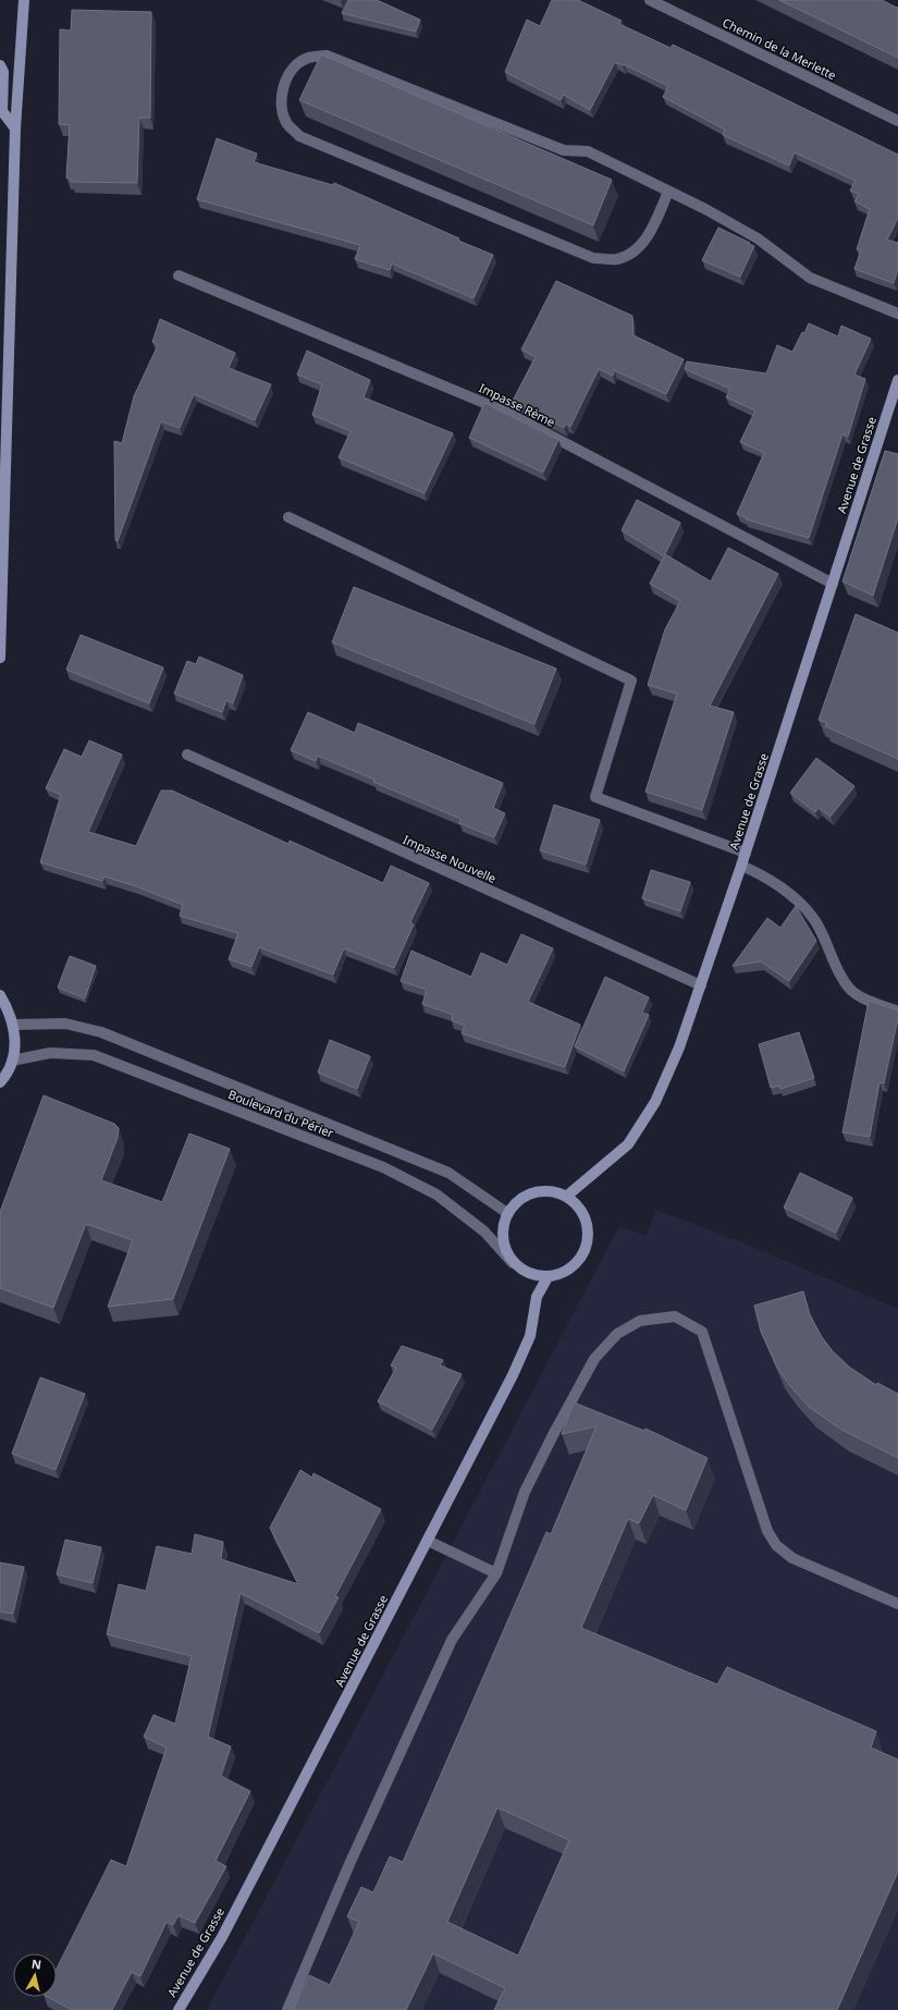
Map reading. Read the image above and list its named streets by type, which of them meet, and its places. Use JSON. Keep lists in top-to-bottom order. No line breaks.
{"streets":{"street":["Chemin de la Merlette","Impasse Rème","Avenue de Grasse","Impasse Nouvelle","Boulevard du Périer"]},"crossings":[["Impasse Rème","Avenue de Grasse"],["Avenue de Grasse","Impasse Nouvelle"],["Avenue de Grasse","Boulevard du Périer"]],"north":"top"}
